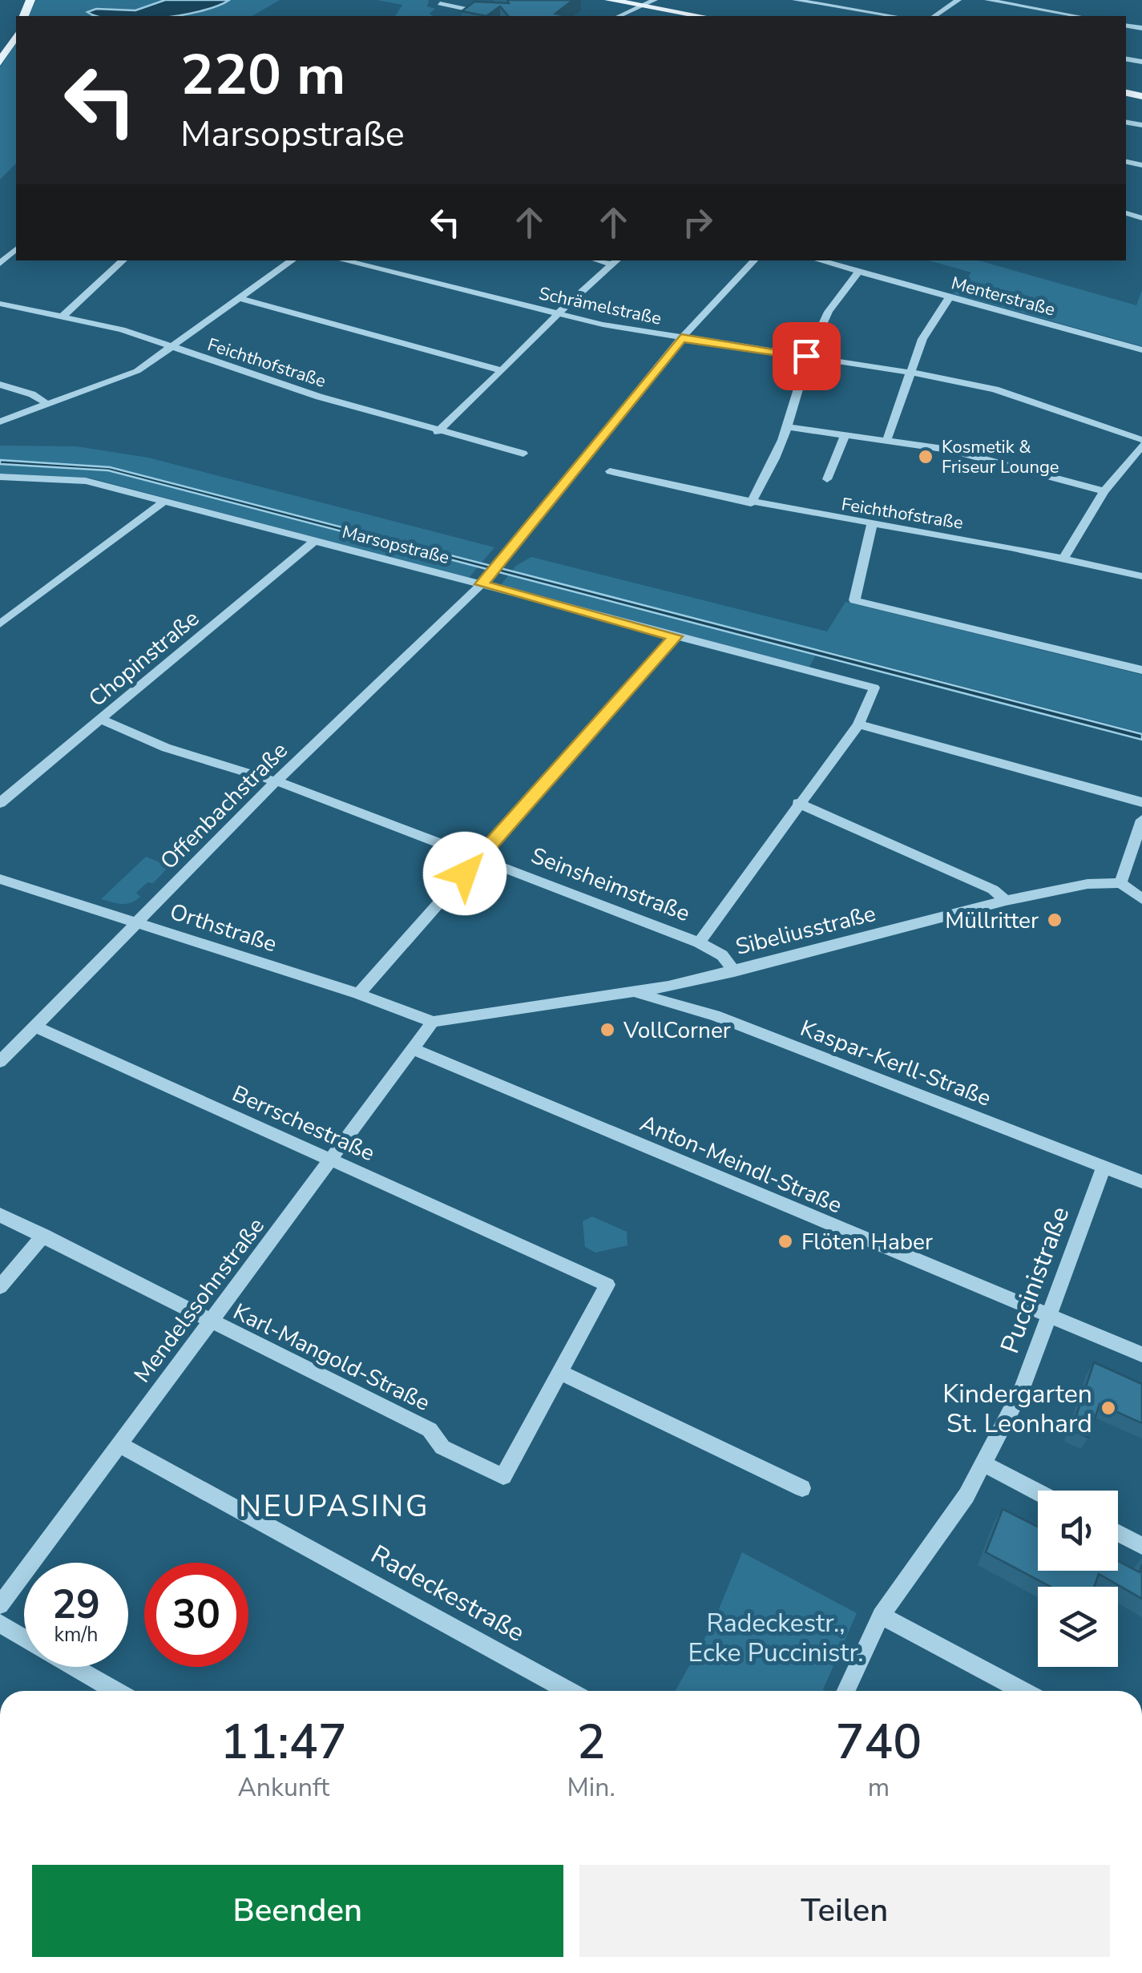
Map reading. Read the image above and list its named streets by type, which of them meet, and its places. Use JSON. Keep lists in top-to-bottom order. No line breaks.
{"streets":{"street":["Menterstraße","Schrämelstraße","Feichthofstraße","Marsopstraße","Chopinstraße","Offenbachstraße","Seinsheimstraße","Orthstraße","Sibeliusstraße","Kaspar-Kerll-Straße","Berrschestraße","Anton-Meindl-Straße","Puccinistraße","Mendelssohnstraße","Karl-Mangold-Straße","Radeckestraße"]},"crossings":[["Schrämelstraße","Offenbachstraße"],["Marsopstraße","Chopinstraße"],["Marsopstraße","Offenbachstraße"],["Chopinstraße","Seinsheimstraße"],["Offenbachstraße","Seinsheimstraße"],["Offenbachstraße","Orthstraße"],["Offenbachstraße","Berrschestraße"],["Seinsheimstraße","Sibeliusstraße"],["Orthstraße","Sibeliusstraße"],["Orthstraße","Mendelssohnstraße"],["Sibeliusstraße","Kaspar-Kerll-Straße"],["Sibeliusstraße","Mendelssohnstraße"],["Kaspar-Kerll-Straße","Puccinistraße"],["Berrschestraße","Mendelssohnstraße"],["Berrschestraße","Karl-Mangold-Straße"],["Anton-Meindl-Straße","Puccinistraße"],["Anton-Meindl-Straße","Mendelssohnstraße"],["Mendelssohnstraße","Karl-Mangold-Straße"],["Mendelssohnstraße","Radeckestraße"]],"districts":["NEUPASING"],"parks":["Radeckestr., Ecke Puccinistr."],"places":["Kosmetik & Friseur Lounge","Müllritter","VollCorner","Flöten Haber","Kindergarten St. Leonhard"],"page":{"turn":["220 m","Marsopstraße"],"speed":"29 km/h","limit":"30","eta":["11:47","Ankunft","2","Min.","740","m"],"buttons":["Beenden","Teilen"]}}
